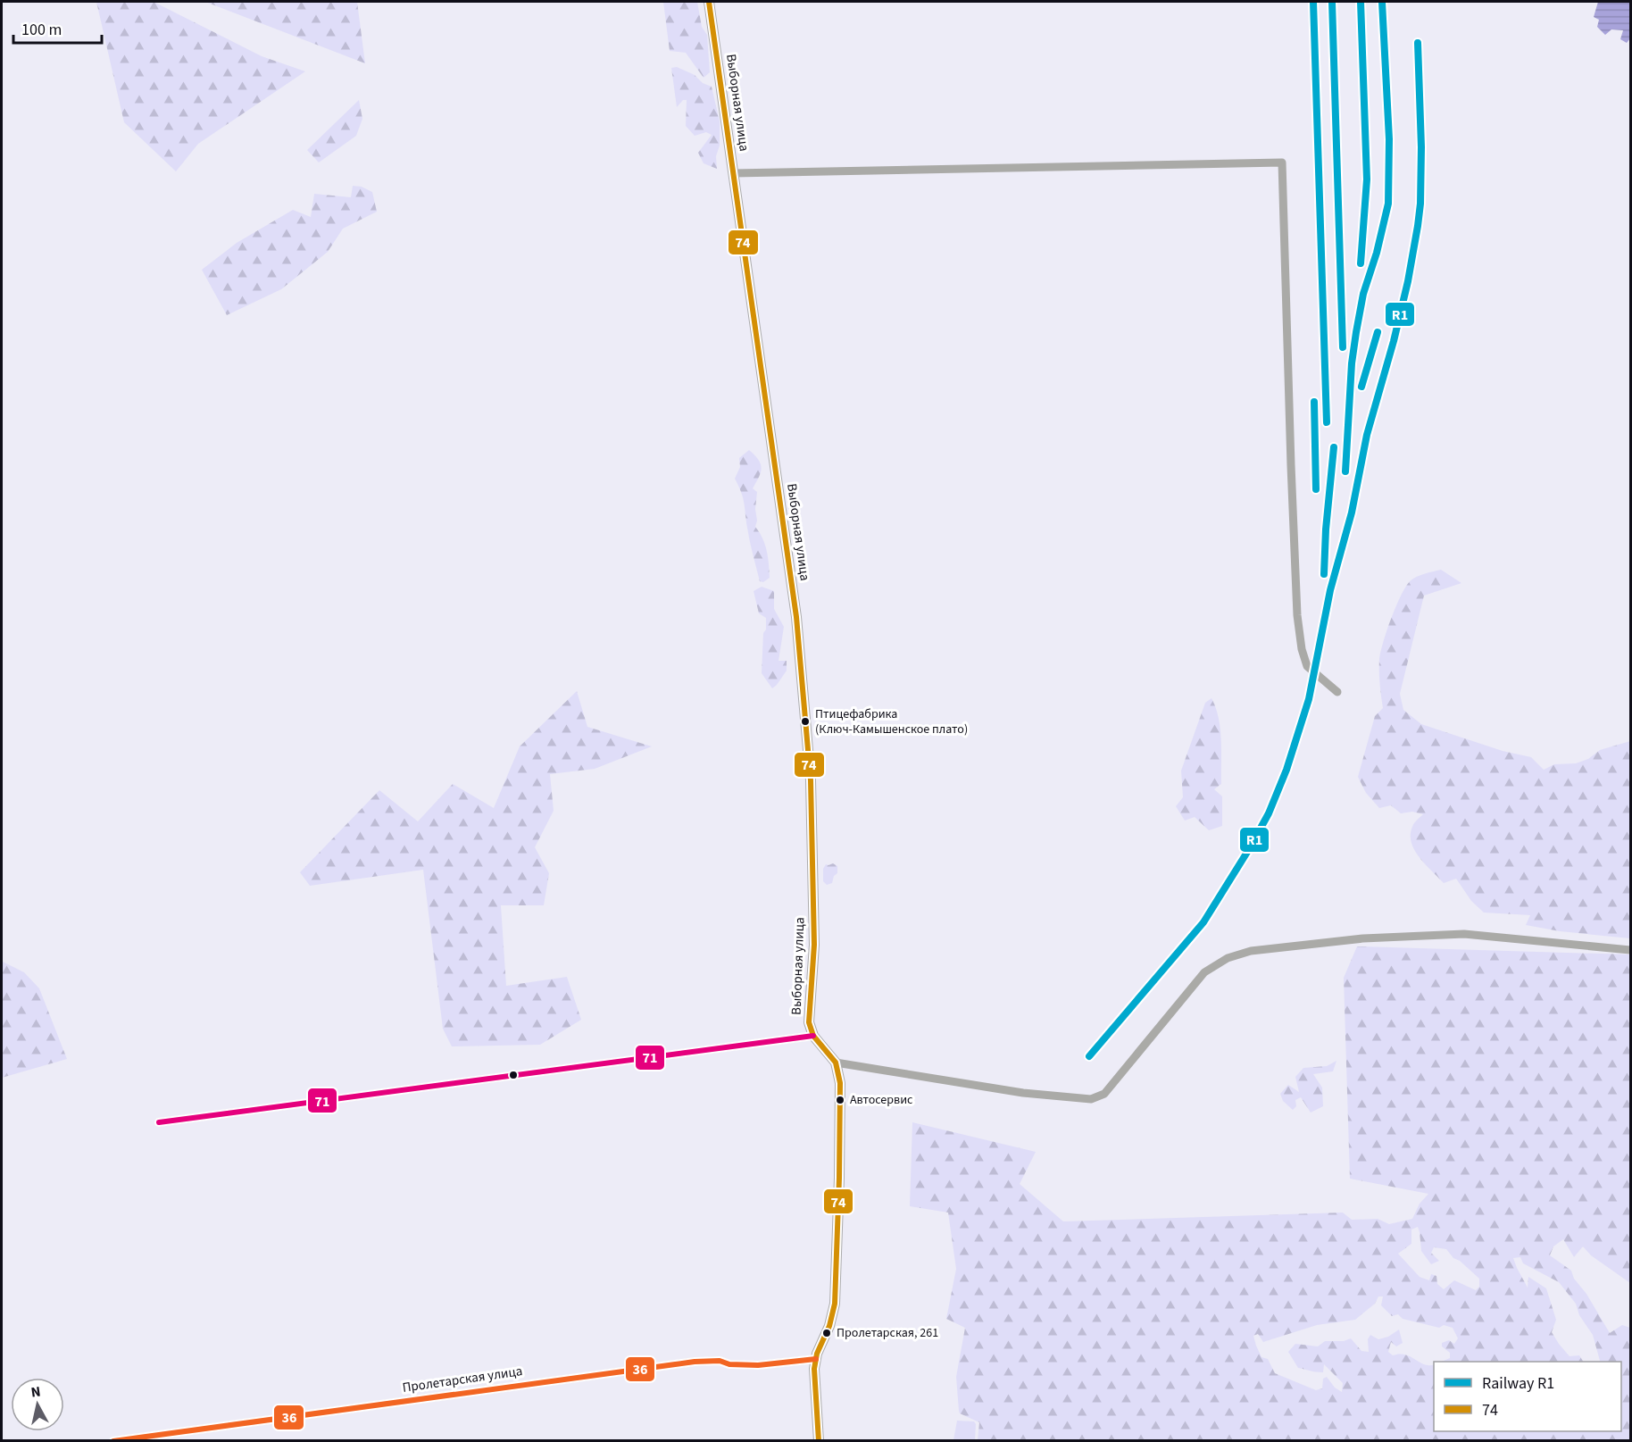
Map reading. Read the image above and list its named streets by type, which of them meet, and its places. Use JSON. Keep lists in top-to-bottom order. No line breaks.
{"streets":{"main road":["Выборная улица"],"street":["Пролетарская улица"]},"places":["Птицефабрика (Ключ-Камышенское плато)","Автосервис","Пролетарская, 261"],"lines":["rail line R1","transit line 74","transit line 71","transit line 36"],"legend":["Railway R1","74"],"scale_bar":"100 m","north":"top"}
